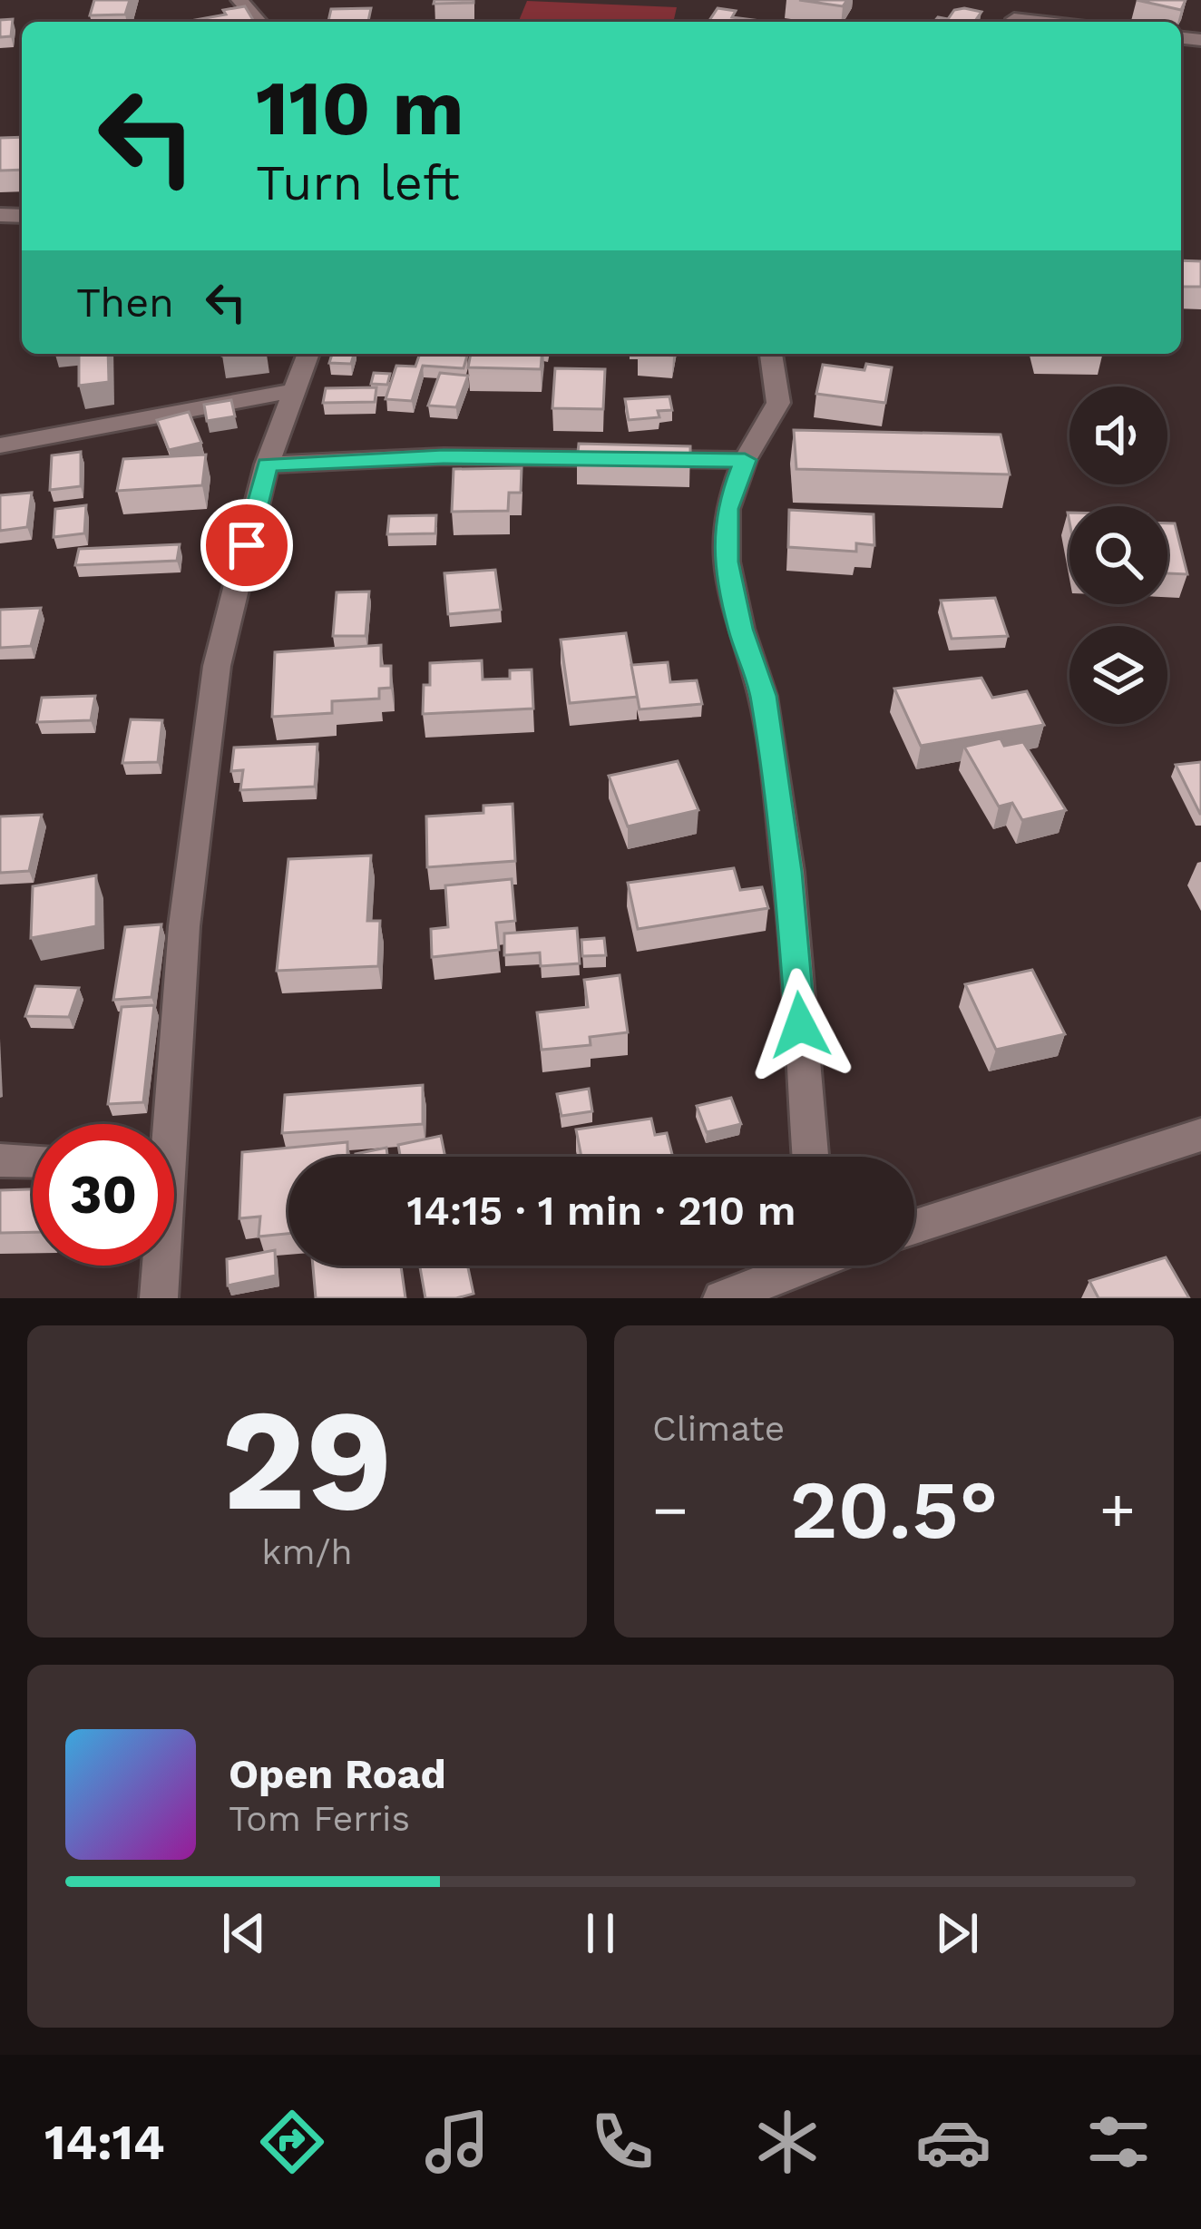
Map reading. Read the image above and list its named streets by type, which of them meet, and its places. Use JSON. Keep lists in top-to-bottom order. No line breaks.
{"page":{"turn":["110 m","Turn left"],"then":"Then","limit":"30","trip":"14:15 · 1 min · 210 m","tile":[["29","km/h"],"Climate"],"heat":["−","20.5°","+"],"song":["Open Road","Tom Ferris"],"tabs":"14:14"}}
